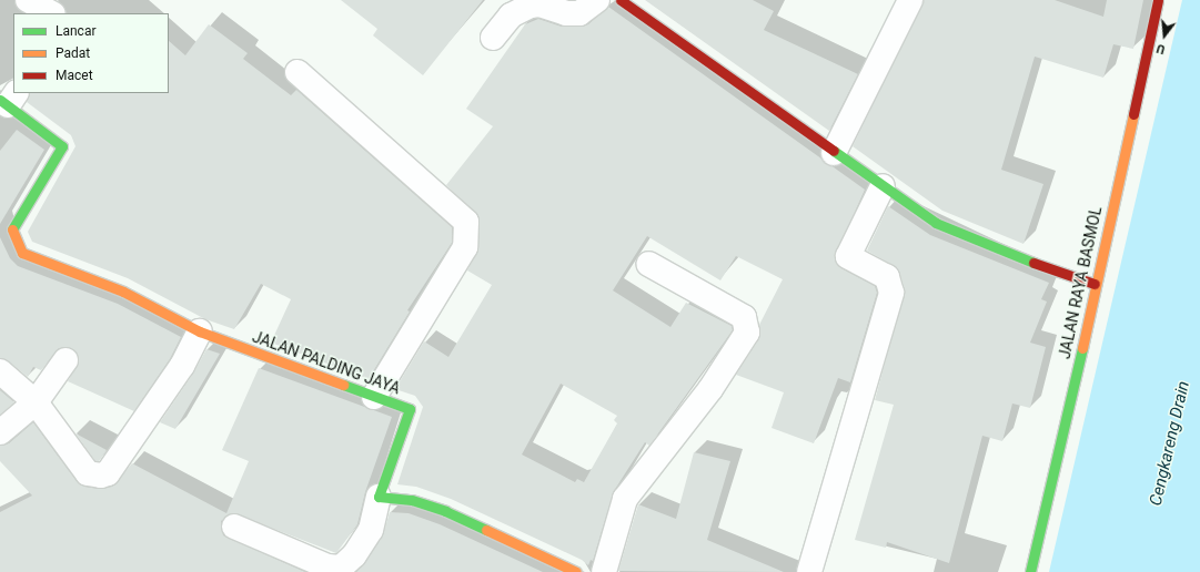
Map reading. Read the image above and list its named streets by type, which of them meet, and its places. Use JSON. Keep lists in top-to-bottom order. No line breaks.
{"streets":{"street":["JALAN RAYA BASMOL","JALAN PALDING JAYA"]},"water":["Cengkareng Drain"],"legend":["Lancar","Padat","Macet"],"north":"bottom"}
